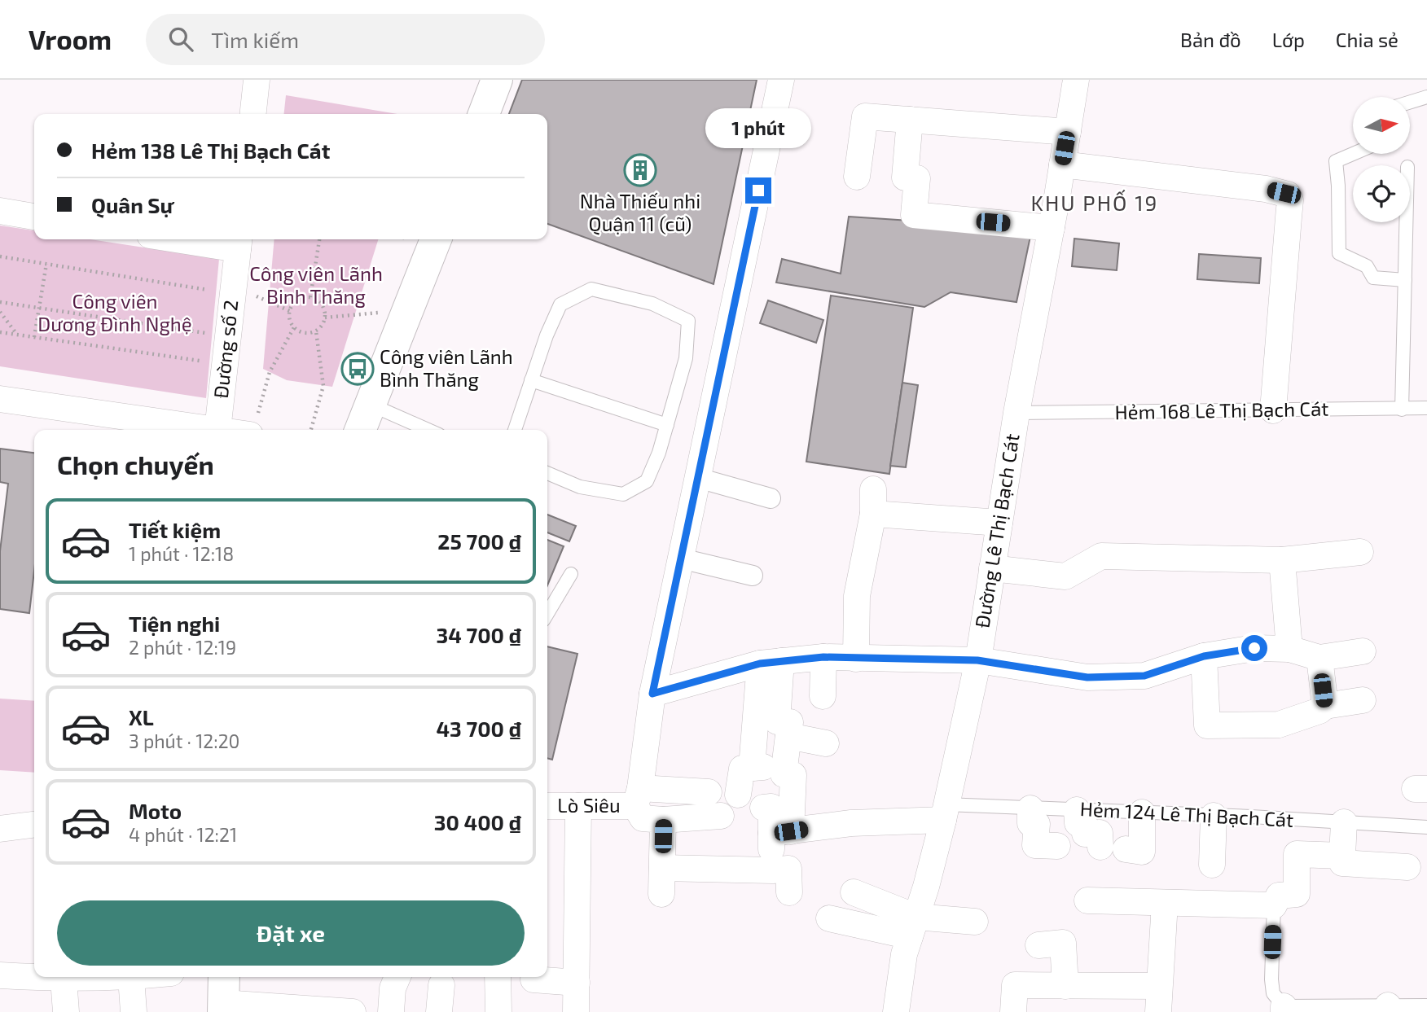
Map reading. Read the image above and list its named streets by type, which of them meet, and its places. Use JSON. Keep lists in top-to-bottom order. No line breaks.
{"streets":{"street":["Đường số 2","Đường Lê Thị Bạch Cát","Lò Siêu"],"lane":["Hẻm 168 Lê Thị Bạch Cát","Hẻm 124 Lê Thị Bạch Cát"]},"crossings":[["Hẻm 168 Lê Thị Bạch Cát","Đường Lê Thị Bạch Cát"],["Đường Lê Thị Bạch Cát","Hẻm 124 Lê Thị Bạch Cát"]],"districts":["KHU PHỐ 19"],"parks":["Công viên Lãnh Binh Thăng","Công viên Dương Đình Nghệ"],"places":{"building":["Nhà Thiếu nhi Quận 11 (cũ)"],"bus stop":["Công viên Lãnh Bình Thăng"]},"north":"right","page":{"header":"Vroom","search":"Tìm kiếm","nav":["Bản đồ","Lớp","Chia sẻ"],"bubble":"1 phút","banner":["Hẻm 138 Lê Thị Bạch Cát","Quân Sự"],"heading":"Chọn chuyến","list":[{"name":"Tiết kiệm","note":"1 phút · 12:18","value":"25 700 ₫"},{"name":"Tiện nghi","note":"2 phút · 12:19","value":"34 700 ₫"},{"name":"XL","note":"3 phút · 12:20","value":"43 700 ₫"},{"name":"Moto","note":"4 phút · 12:21","value":"30 400 ₫"}],"buttons":"Đặt xe"}}
